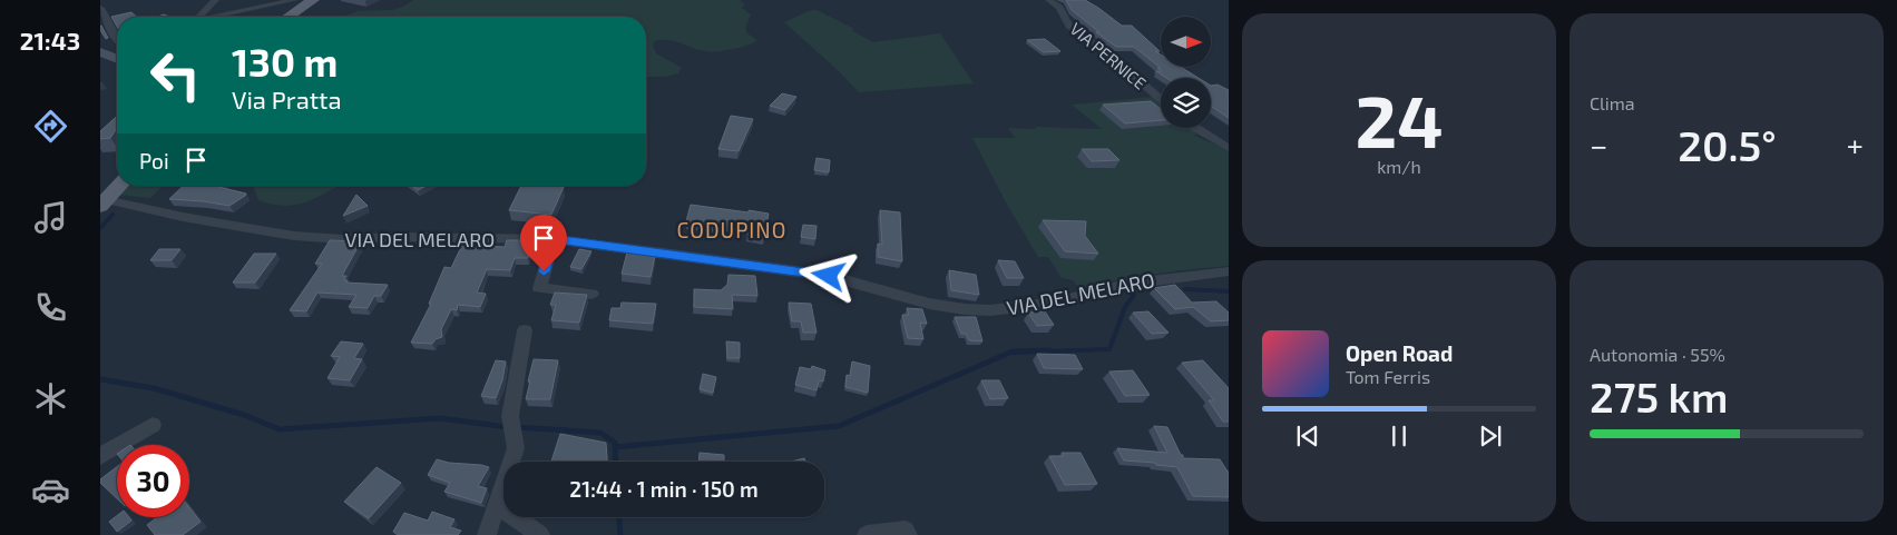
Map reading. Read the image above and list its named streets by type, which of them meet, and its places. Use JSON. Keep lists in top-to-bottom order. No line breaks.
{"streets":{"street":["VIA PERNICE","VIA DEL MELARO"]},"districts":["CODUPINO"],"north":"right","page":{"tabs":"21:43","tile":[["24","km/h"],"Clima",["Autonomia · 55%","275 km"]],"turn":["130 m","Via Pratta"],"heat":["−","20.5°","+"],"then":"Poi","song":["Open Road","Tom Ferris"],"limit":"30","trip":"21:44 · 1 min · 150 m"}}
